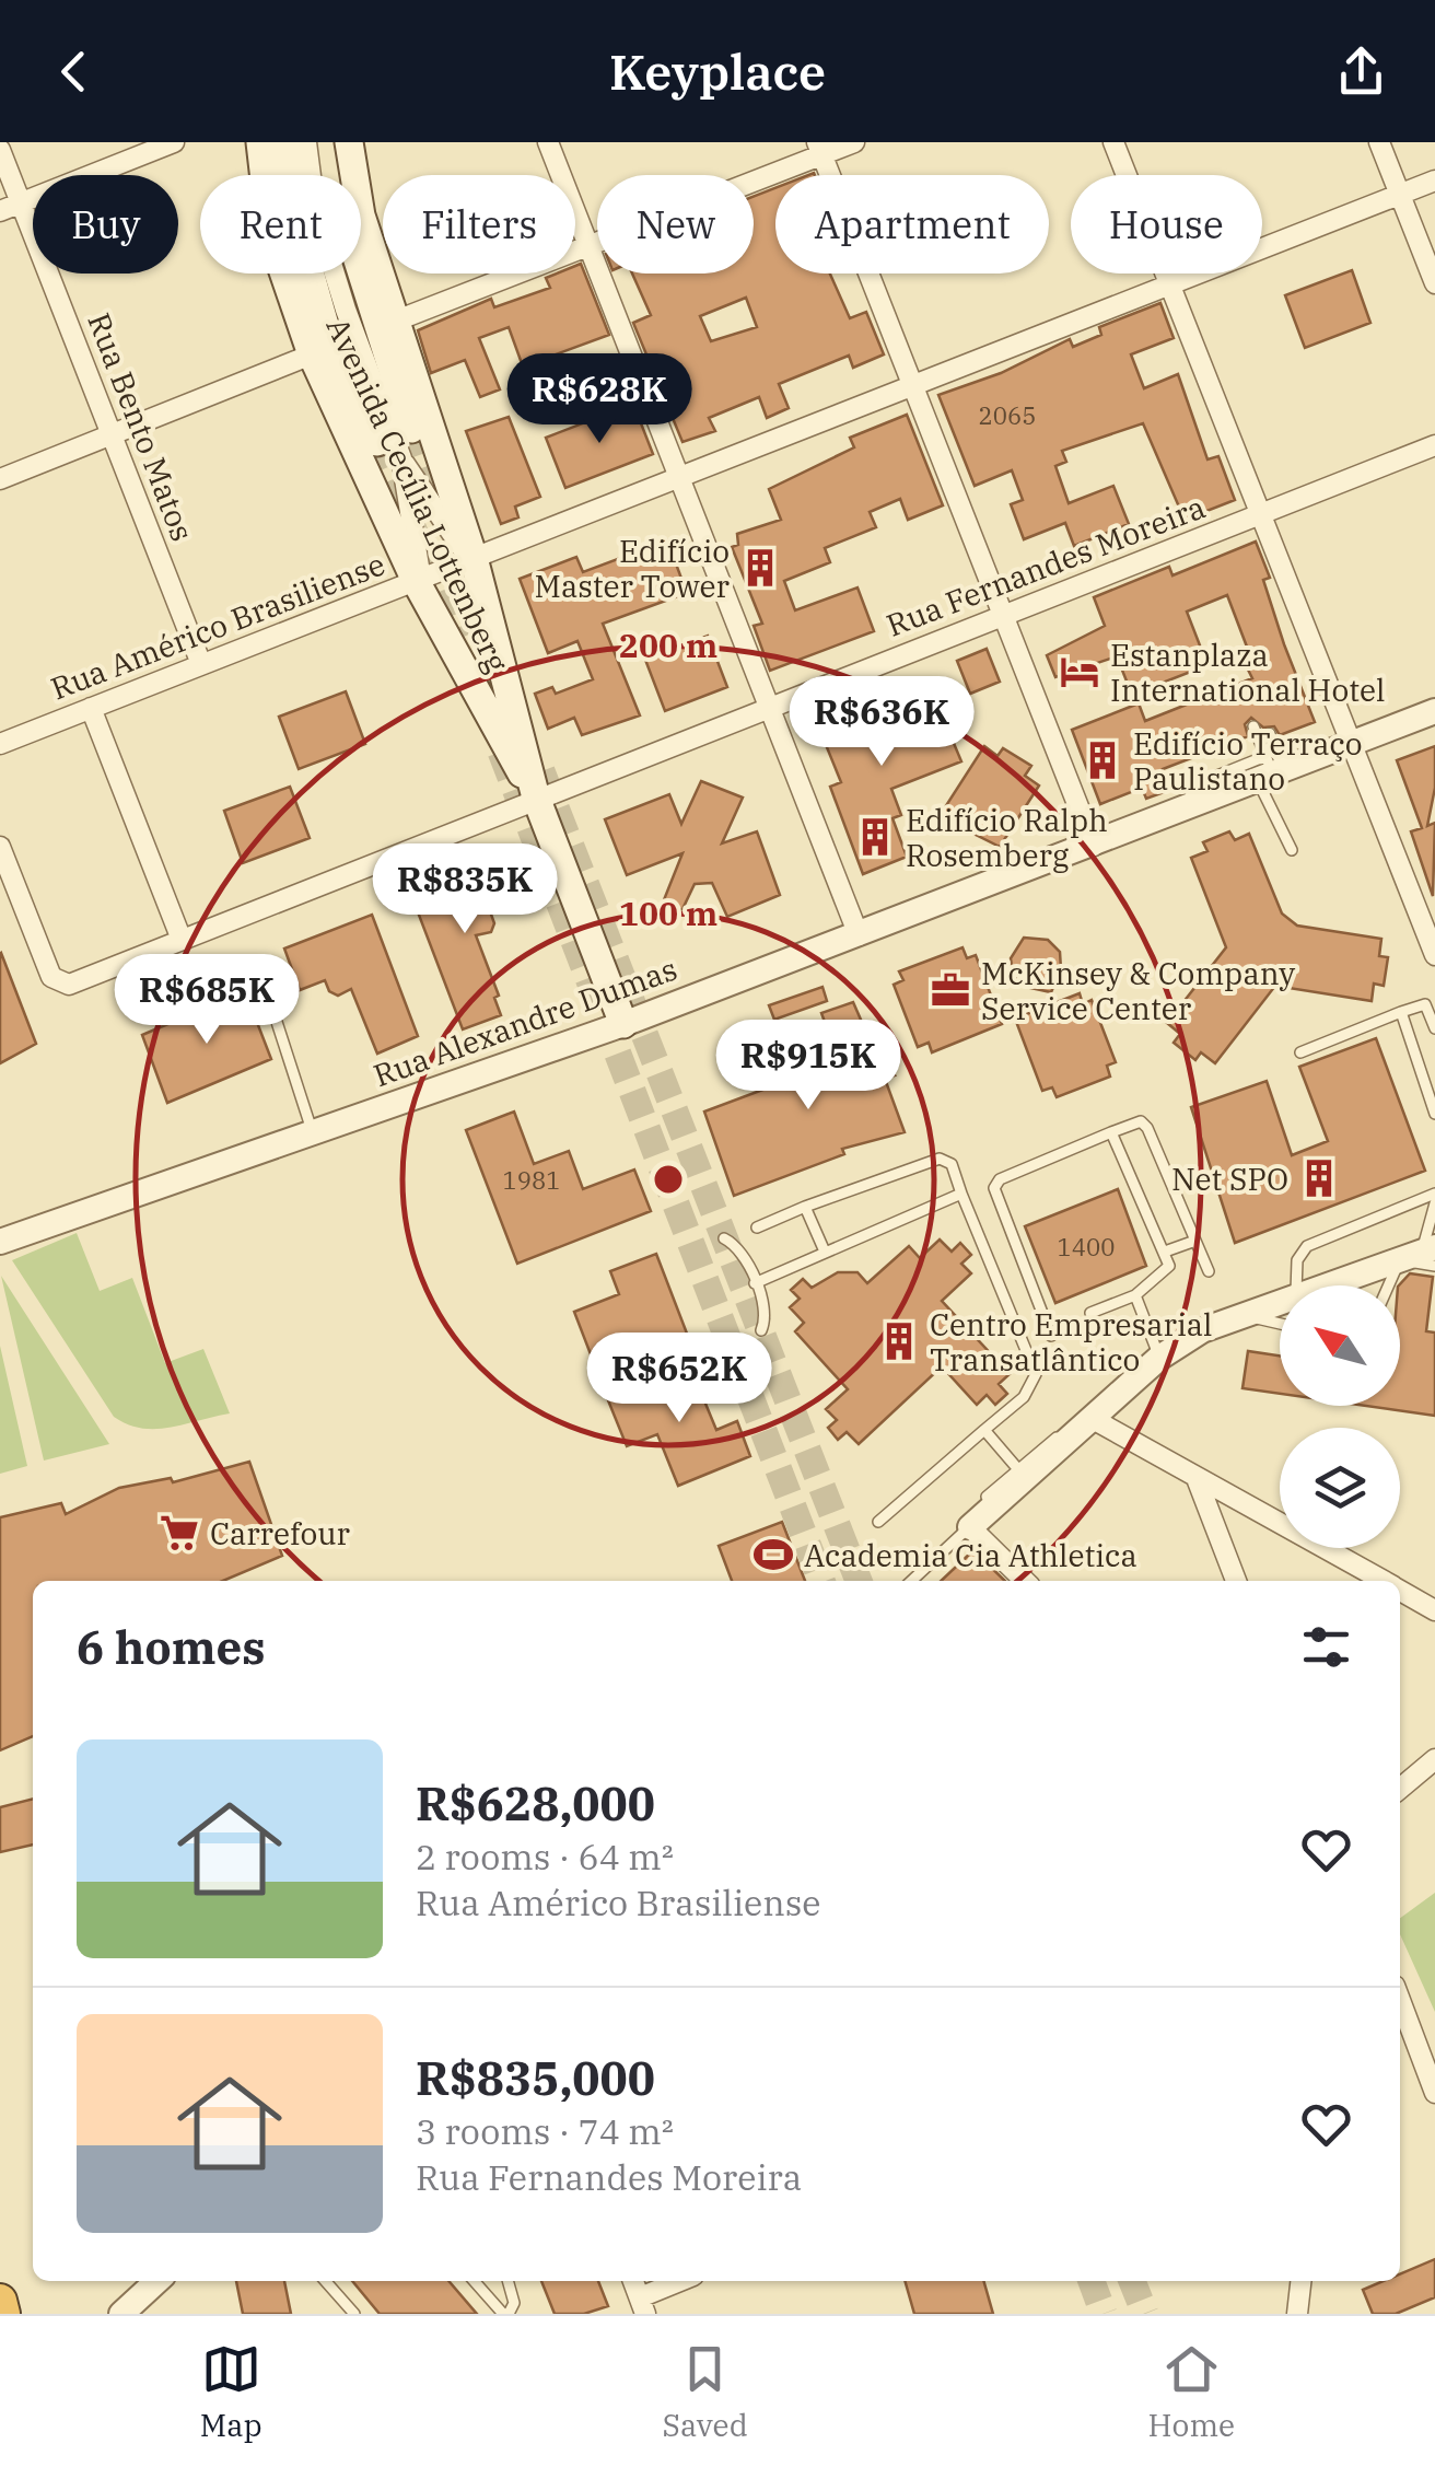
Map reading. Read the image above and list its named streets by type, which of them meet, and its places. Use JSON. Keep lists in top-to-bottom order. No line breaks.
{"streets":{"main road":["Avenida Cecília Lottenberg"],"street":["Rua Bento Matos","Rua Fernandes Moreira","Rua Américo Brasiliense","Rua Alexandre Dumas"]},"crossings":[["Rua Bento Matos","Rua Américo Brasiliense"],["Avenida Cecília Lottenberg","Rua Fernandes Moreira"],["Avenida Cecília Lottenberg","Rua Américo Brasiliense"],["Avenida Cecília Lottenberg","Rua Alexandre Dumas"]],"places":{"building":["Edifício Master Tower","Edifício Terraço Paulistano","Edifício Ralph Rosemberg","Net SPO","Centro Empresarial Transatlântico"],"hotel":["Estanplaza International Hotel"],"office":["McKinsey & Company Service Center"],"supermarket":["Carrefour"],"sports":["Academia Cia Athletica"]},"house_numbers":["2065","1981","1400"],"north":"top left","page":{"header":"Keyplace","chip":["Buy","Rent","Filters","New","Apartment","House"],"price":["R$628K","R$636K","R$835K","R$685K","R$915K","R$652K"],"heading":"6 homes","list":[{"name":"R$628,000","note":"2 rooms · 64 m² · Rua Américo Brasiliense"},{"name":"R$835,000","note":"3 rooms · 74 m² · Rua Fernandes Moreira"}],"tabs":["Map","Saved","Home"]},"rings":["200 m","100 m"]}
